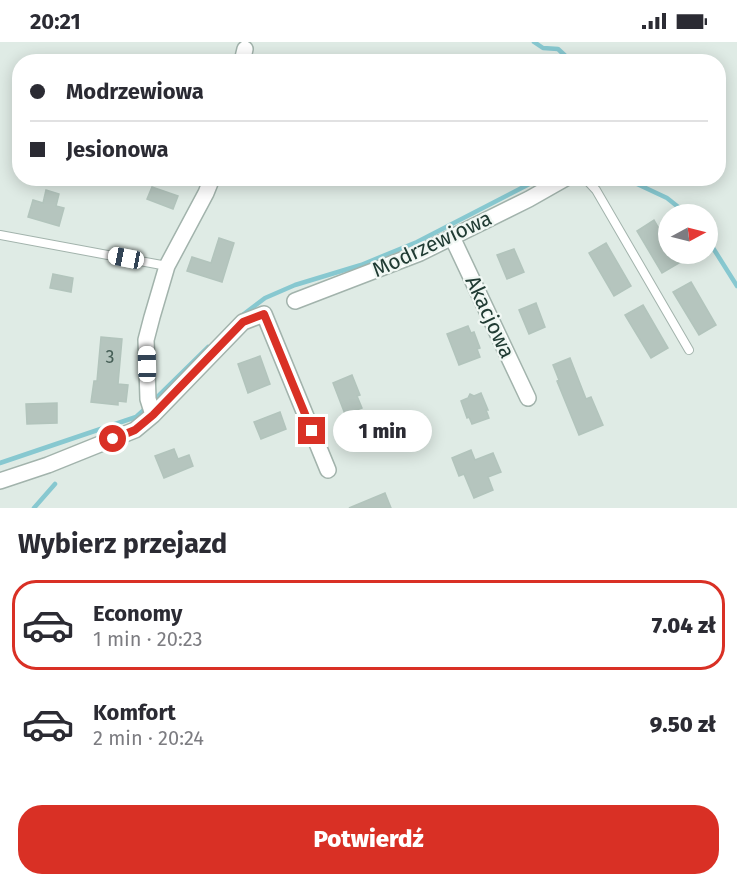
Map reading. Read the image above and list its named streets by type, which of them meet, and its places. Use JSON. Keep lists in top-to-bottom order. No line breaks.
{"streets":{"street":["Modrzewiowa","Akacjowa"]},"crossings":[["Modrzewiowa","Akacjowa"]],"house_numbers":["3"],"north":"right","page":{"status":"20:21","banner":["Modrzewiowa","Jesionowa"],"bubble":"1 min","heading":"Wybierz przejazd","list":[{"name":"Economy","note":"1 min · 20:23","value":"7.04 zł"},{"name":"Komfort","note":"2 min · 20:24","value":"9.50 zł"}],"buttons":"Potwierdź"}}
